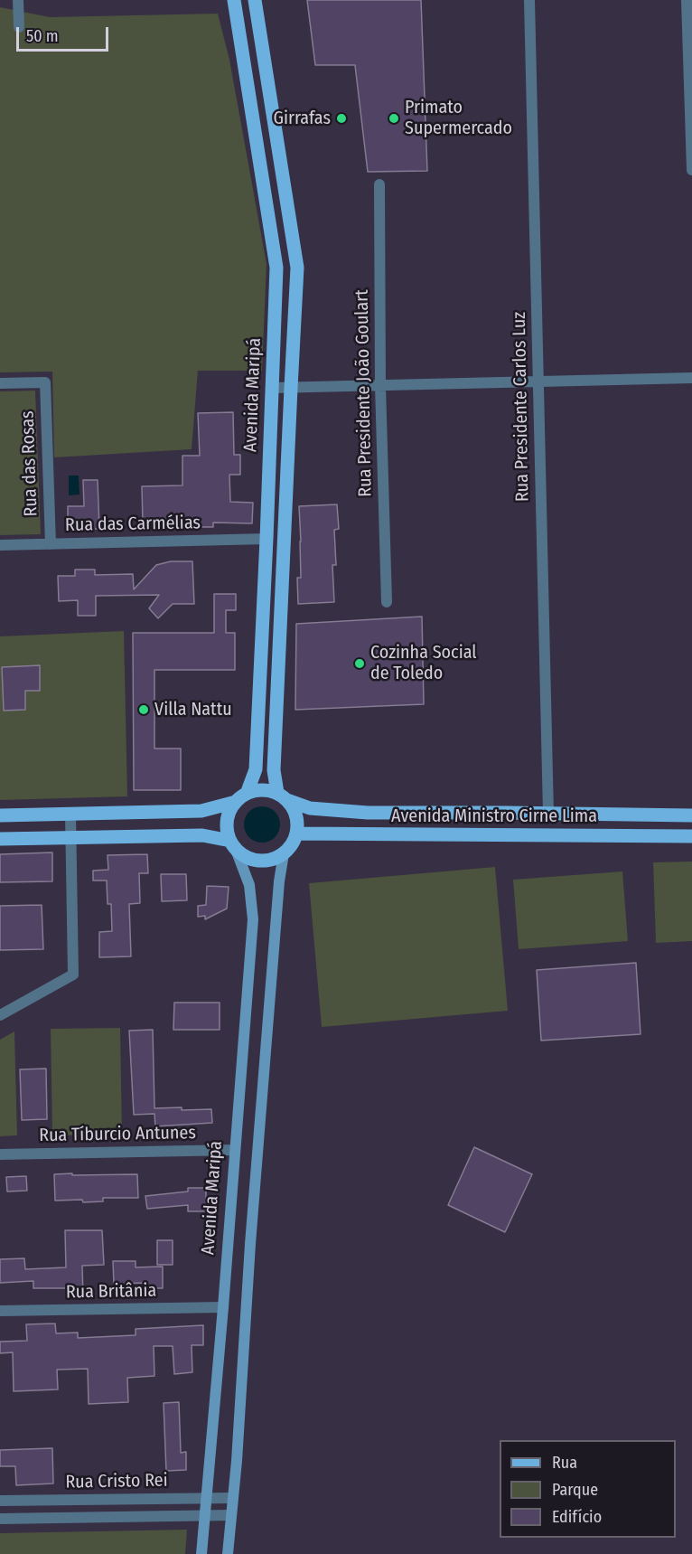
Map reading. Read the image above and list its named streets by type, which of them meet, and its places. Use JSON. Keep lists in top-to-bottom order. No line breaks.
{"streets":{"main road":["Avenida Maripá","Avenida Ministro Cirne Lima"],"street":["Rua Presidente João Goulart","Rua Presidente Carlos Luz","Rua das Rosas","Rua das Carmélias","Rua Tíburcio Antunes","Rua Britânia","Rua Cristo Rei"]},"crossings":[["Avenida Maripá","Rua das Carmélias"],["Avenida Maripá","Avenida Ministro Cirne Lima"],["Avenida Maripá","Rua Tíburcio Antunes"],["Avenida Maripá","Rua Britânia"],["Avenida Maripá","Rua Cristo Rei"],["Rua das Rosas","Rua das Carmélias"]],"places":["Girrafas","Primato Supermercado","Cozinha Social de Toledo","Villa Nattu"],"legend":["Rua","Parque","Edifício"],"scale_bar":"50 m"}
